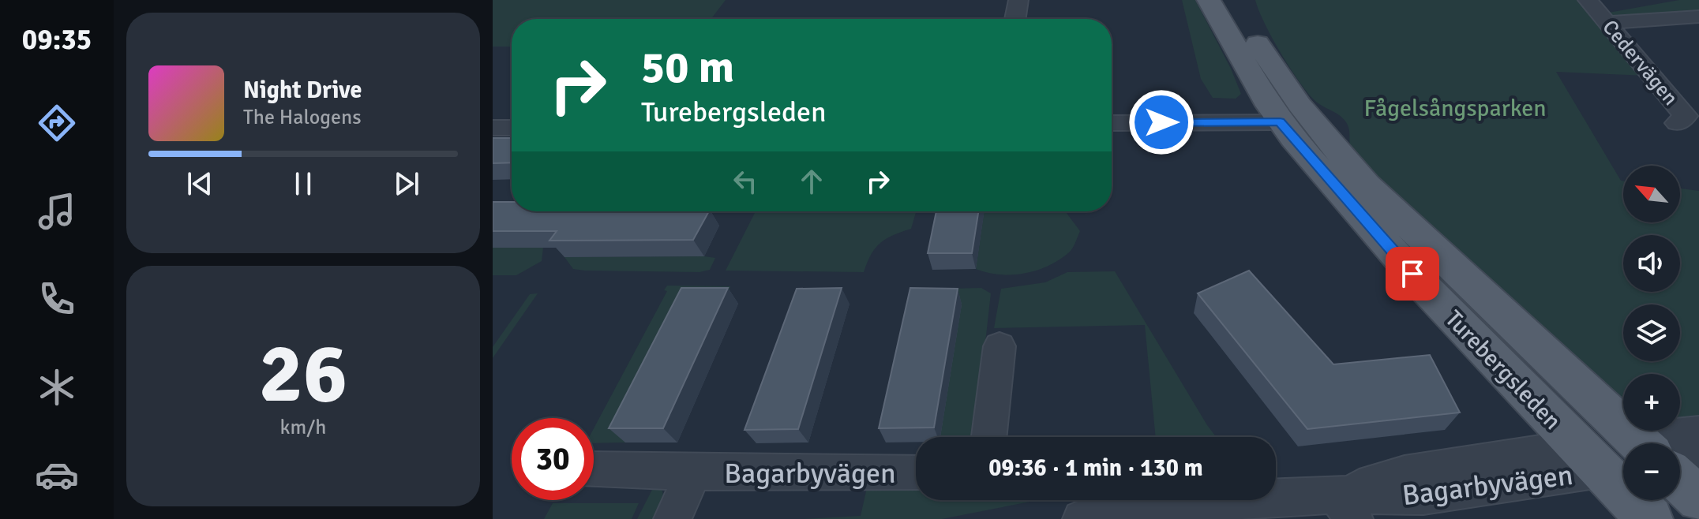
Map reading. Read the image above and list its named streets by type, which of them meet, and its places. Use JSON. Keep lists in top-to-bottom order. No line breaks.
{"streets":{"main road":["Turebergsleden"],"street":["Cedervägen","Bagarbyvägen"]},"parks":["Fågelsångsparken"],"north":"top left","page":{"tabs":"09:35","turn":["50 m","Turebergsleden"],"song":["Night Drive","The Halogens"],"map_buttons":["+","−"],"tile":["26","km/h"],"limit":"30","trip":"09:36 · 1 min · 130 m"}}
